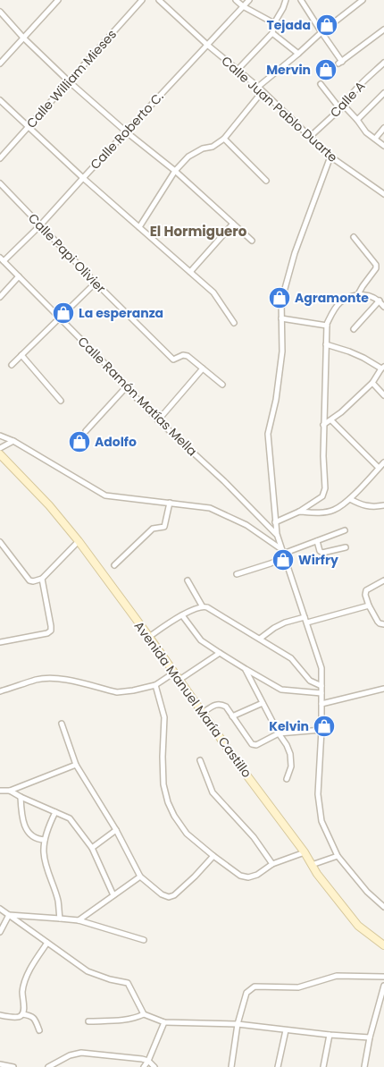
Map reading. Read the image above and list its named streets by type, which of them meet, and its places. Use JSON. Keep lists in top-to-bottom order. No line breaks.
{"streets":{"street":["Calle William Mieses","Calle A","Calle Juan Pablo Duarte","Calle Roberto C.","Calle Papi Olivier","Calle Ramón Matías Mella","Avenida Manuel María Castillo"]},"crossings":[["Calle A","Calle Juan Pablo Duarte"],["Calle Juan Pablo Duarte","Calle Roberto C."],["Calle Roberto C.","Calle Papi Olivier"],["Calle Roberto C.","Calle Ramón Matías Mella"]],"districts":["El Hormiguero"],"places":{"shop":["Tejada","Mervin","Agramonte","La esperanza","Adolfo","Wirfry","Kelvin"]}}
